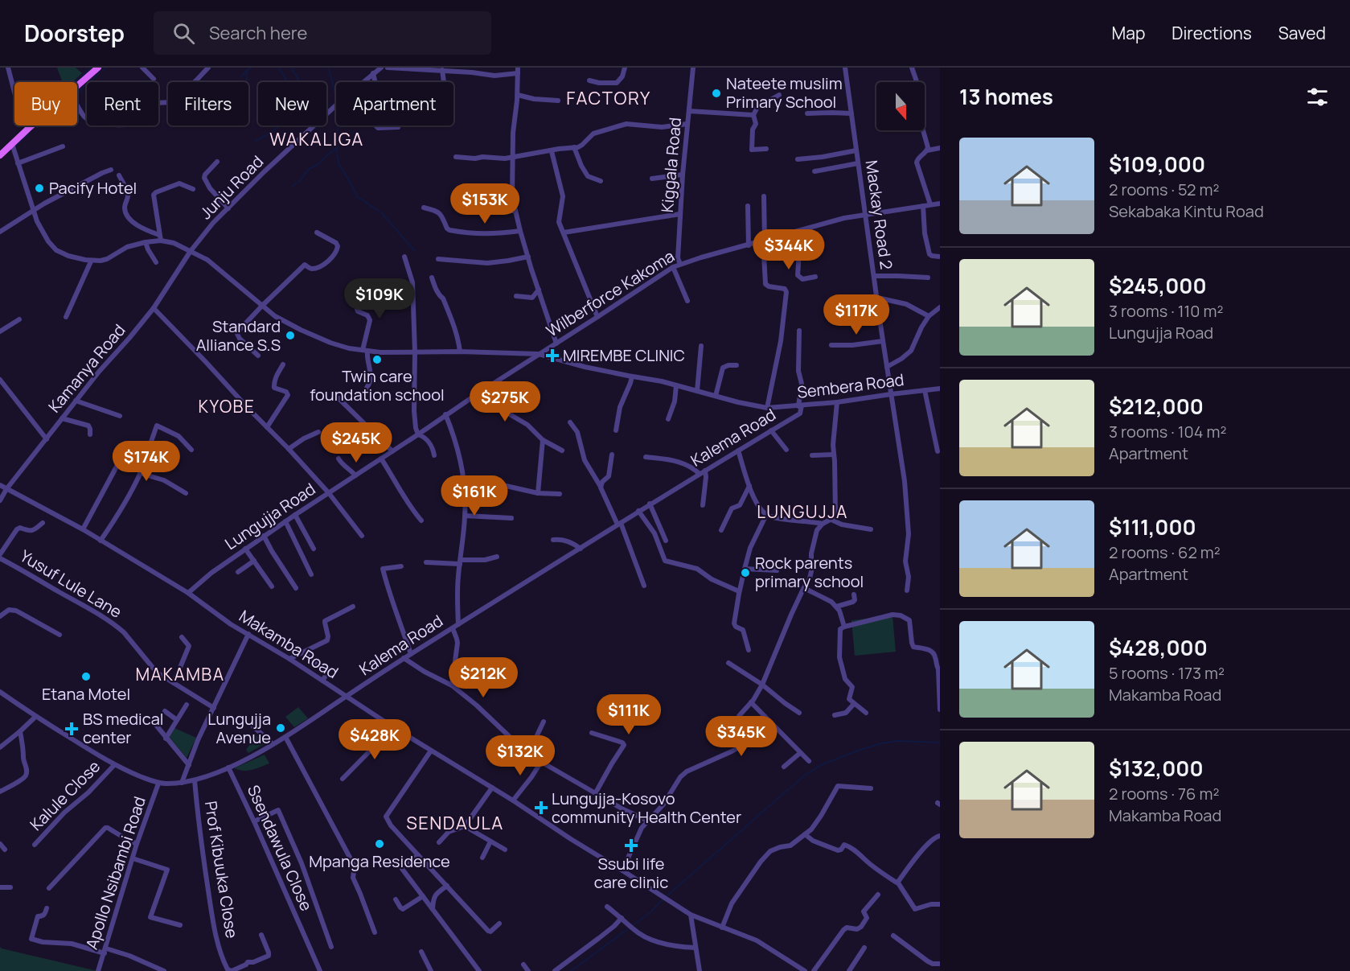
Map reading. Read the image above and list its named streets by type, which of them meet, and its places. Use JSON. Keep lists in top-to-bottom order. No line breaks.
{"streets":{"street":["Kiggala Road","Junju Road","Mackay Road 2","Wilberforce Kakoma","Kamanya Road","Sembera Road","Kalema Road","Lungujja Road","Yusuf Lule Lane","Makamba Road","Kalule Close","Ssendawula Close","Prof Kibuuka Close","Apollo Nsibambi Road"]},"crossings":[["Kiggala Road","Wilberforce Kakoma"],["Junju Road","Kamanya Road"],["Junju Road","Sembera Road"],["Mackay Road 2","Wilberforce Kakoma"],["Mackay Road 2","Sembera Road"],["Wilberforce Kakoma","Sembera Road"],["Wilberforce Kakoma","Lungujja Road"],["Kamanya Road","Sembera Road"],["Kamanya Road","Makamba Road"],["Sembera Road","Kalema Road"],["Sembera Road","Lungujja Road"],["Kalema Road","Makamba Road"],["Kalema Road","Kalule Close"],["Kalema Road","Ssendawula Close"],["Kalema Road","Prof Kibuuka Close"],["Kalema Road","Apollo Nsibambi Road"],["Lungujja Road","Makamba Road"]],"districts":["FACTORY","WAKALIGA","KYOBE","LUNGUJJA","MAKAMBA","SENDAULA"],"places":{"other":["Nateete muslim Primary School","Pacify Hotel","Standard Alliance S.S","Twin care foundation school","Rock parents primary school","Etana Motel","Lungujja Avenue","Mpanga Residence"],"health":["MIREMBE CLINIC","BS medical center","Lungujja-Kosovo community Health Center","Ssubi life care clinic"]},"north":"bottom","page":{"header":"Doorstep","search":"Search here","nav":["Map","Directions","Saved"],"heading":"13 homes","chip":["Buy","Rent","Filters","New","Apartment"],"list":[{"name":"$109,000","note":"2 rooms · 52 m² · Sekabaka Kintu Road"},{"name":"$245,000","note":"3 rooms · 110 m² · Lungujja Road"},{"name":"$212,000","note":"3 rooms · 104 m² · Apartment"},{"name":"$111,000","note":"2 rooms · 62 m² · Apartment"},{"name":"$428,000","note":"5 rooms · 173 m² · Makamba Road"},{"name":"$132,000","note":"2 rooms · 76 m² · Makamba Road"}],"price":["$153K","$344K","$109K","$117K","$275K","$245K","$174K","$161K","$212K","$111K","$345K","$428K","$132K"]}}
